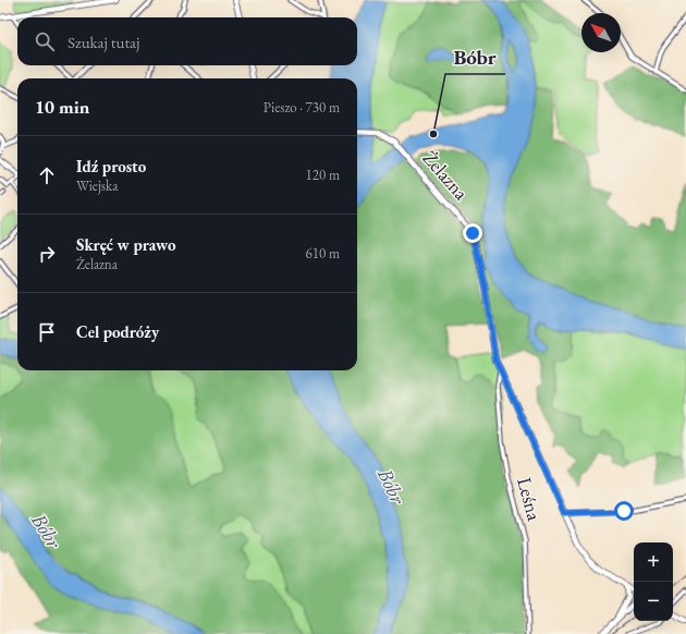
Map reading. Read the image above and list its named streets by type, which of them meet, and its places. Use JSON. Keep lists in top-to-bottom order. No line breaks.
{"streets":{"street":["Żelazna","Leśna"]},"crossings":[["Żelazna","Leśna"]],"water":["Bóbr"],"places":["Bóbr"],"north":"top left","page":{"search":"Szukaj tutaj","heading":["10 min","Pieszo · 730 m"],"list":[["Idź prosto","Wiejska","120 m"],["Skręć w prawo","Żelazna","610 m"],"Cel podróży"],"map_buttons":["+","−"]}}
